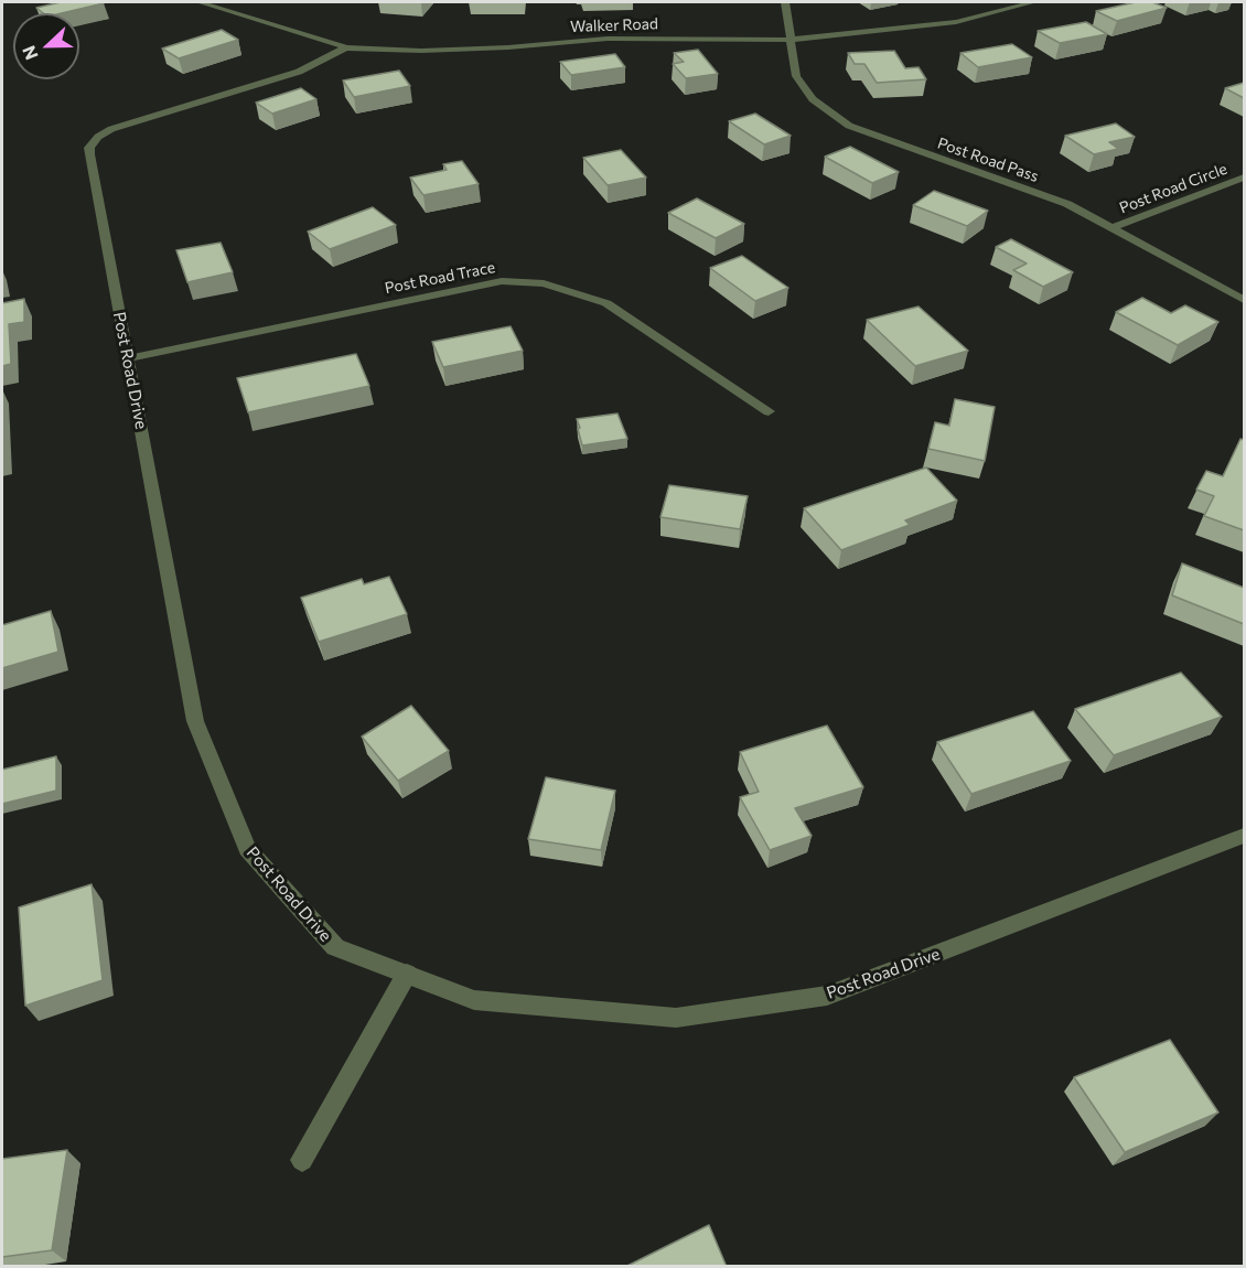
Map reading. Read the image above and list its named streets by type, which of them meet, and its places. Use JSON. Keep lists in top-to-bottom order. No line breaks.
{"streets":{"street":["Walker Road","Post Road Pass","Post Road Circle","Post Road Trace","Post Road Drive"]},"crossings":[["Walker Road","Post Road Pass"],["Walker Road","Post Road Drive"],["Post Road Pass","Post Road Circle"],["Post Road Trace","Post Road Drive"]],"north":"left"}
